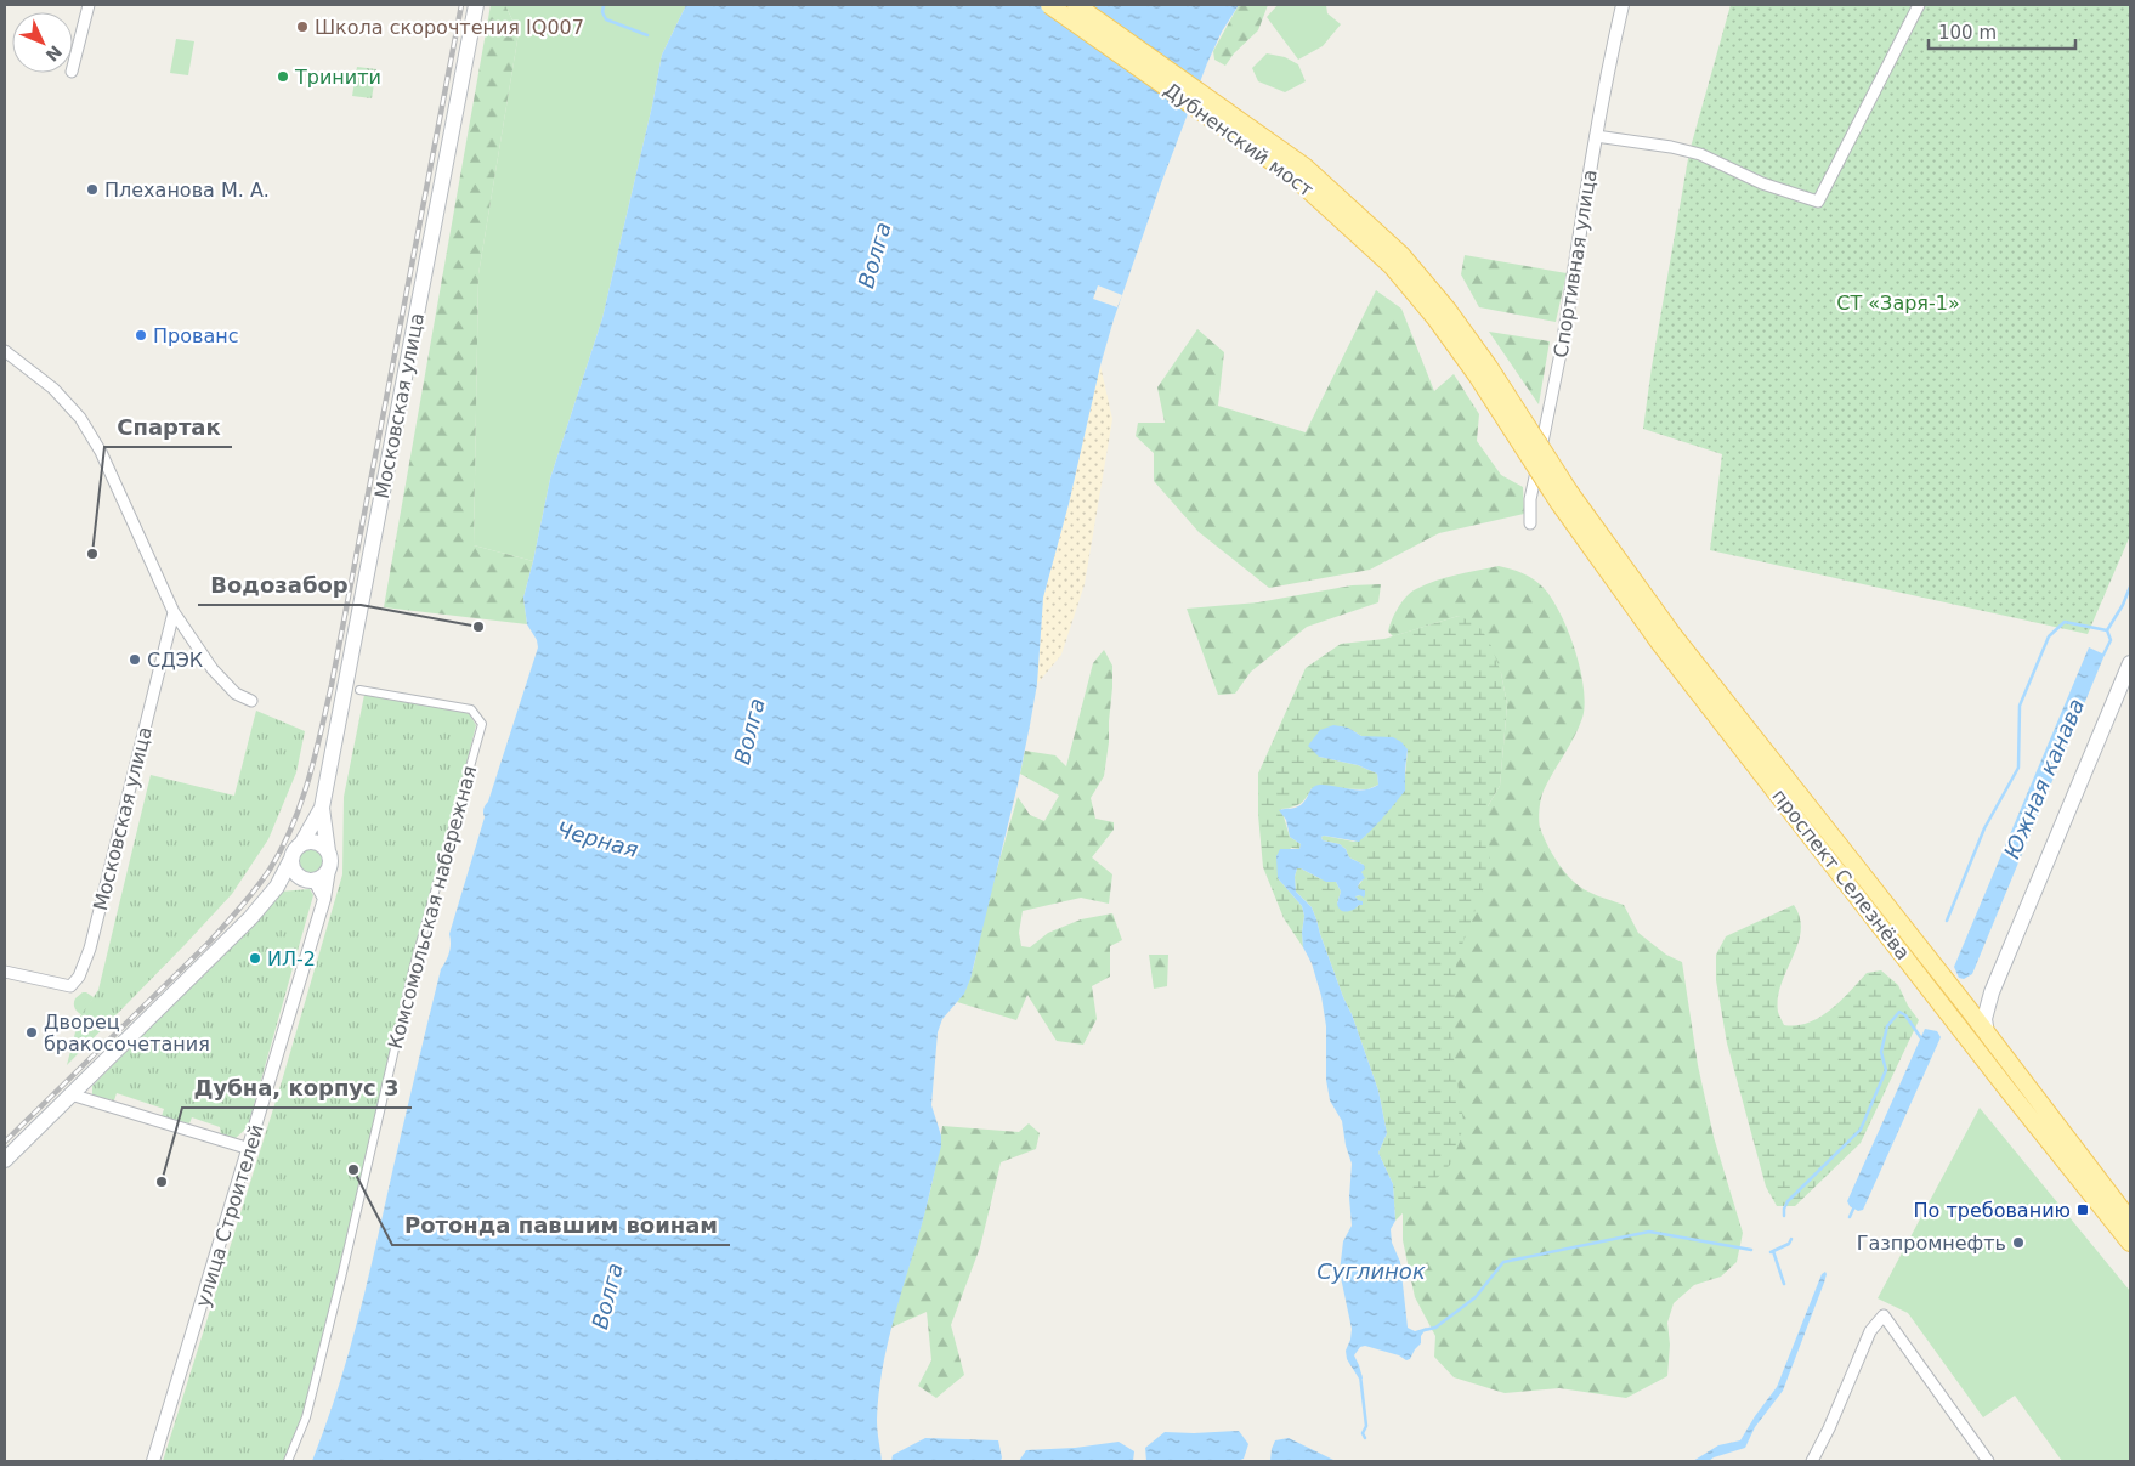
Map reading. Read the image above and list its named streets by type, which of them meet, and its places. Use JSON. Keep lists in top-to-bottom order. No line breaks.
{"streets":{"main road":["Дубненский мост","Московская улица","проспект Селезнёва"],"street":["Спортивная улица","Комсомольская набережная","улица Строителей"]},"crossings":[["Дубненский мост","проспект Селезнёва"]],"water":["Волга","Южная канава","Черная","Суглинок"],"parks":["СТ «Заря-1»"],"places":{"other":["Школа скорочтения IQ007","Тринити","Плеханова М. А.","Прованс","Спартак","Водозабор","СДЭК","ИЛ-2","Дворец бракосочетания","Ротонда павшим воинам","Дубна, корпус 3","Газпромнефть"],"transit":["По требованию"]},"scale_bar":"100 m","north":"bottom right"}
